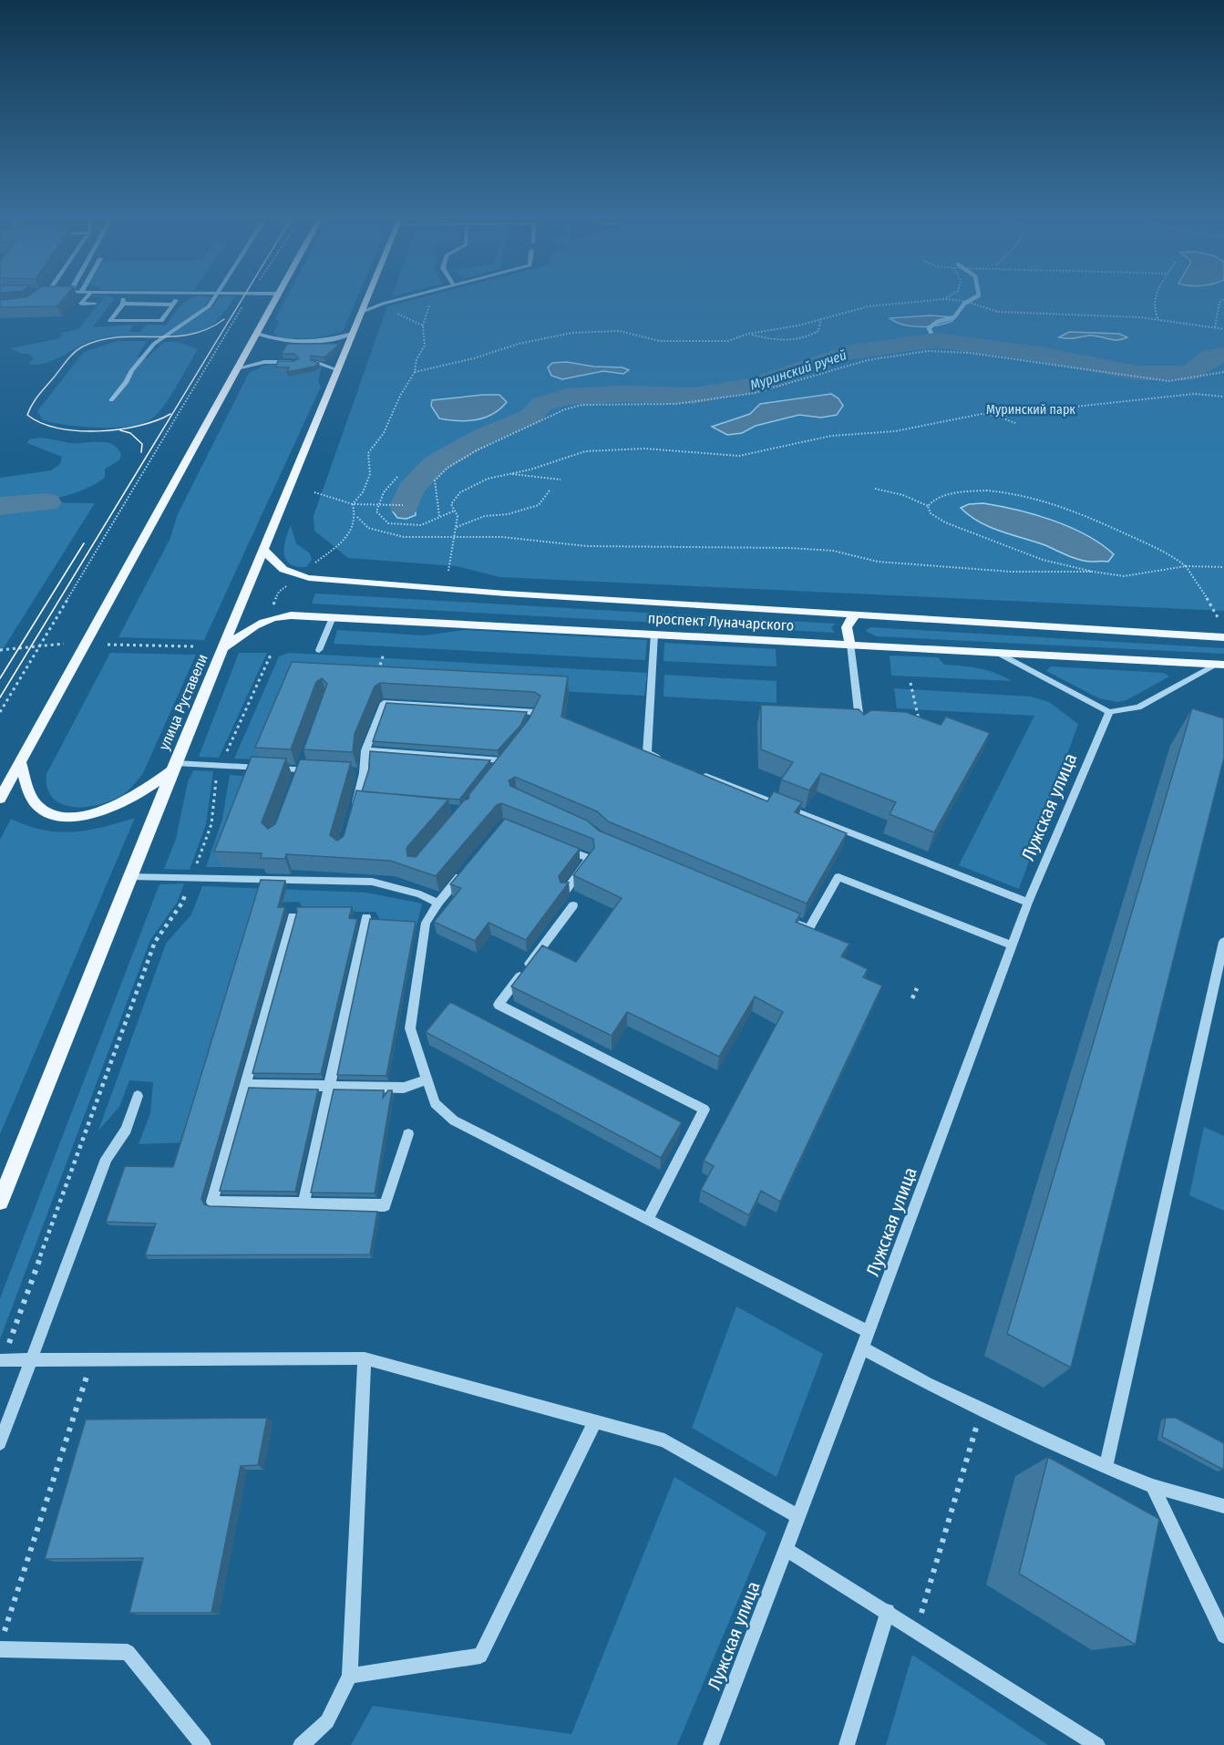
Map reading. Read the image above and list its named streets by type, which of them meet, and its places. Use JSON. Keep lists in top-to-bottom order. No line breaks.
{"streets":{"main road":["проспект Луначарского","улица Руставели"],"street":["Лужская улица"]},"crossings":[["проспект Луначарского","улица Руставели"]],"water":["Муринский ручей"],"parks":["Муринский парк"]}
